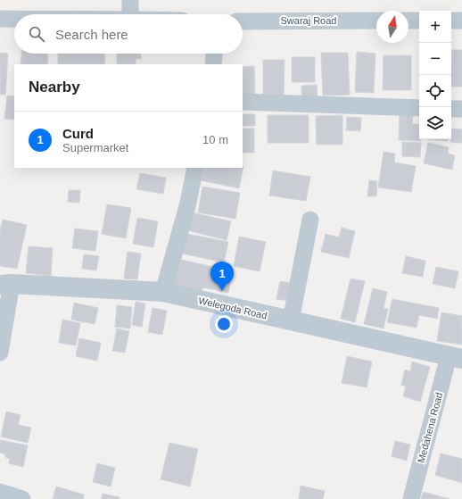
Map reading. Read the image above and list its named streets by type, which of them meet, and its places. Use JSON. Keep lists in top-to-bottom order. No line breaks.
{"streets":{"street":["Swaraj Road","Welegoda Road","Medahena Road"]},"crossings":[["Welegoda Road","Medahena Road"]],"north":"top","page":{"map_buttons":["+","−"],"search":"Search here","heading":"Nearby","list":[{"mark":"1","name":"Curd","note":"Supermarket","value":"10 m"}],"pins":"1"}}
